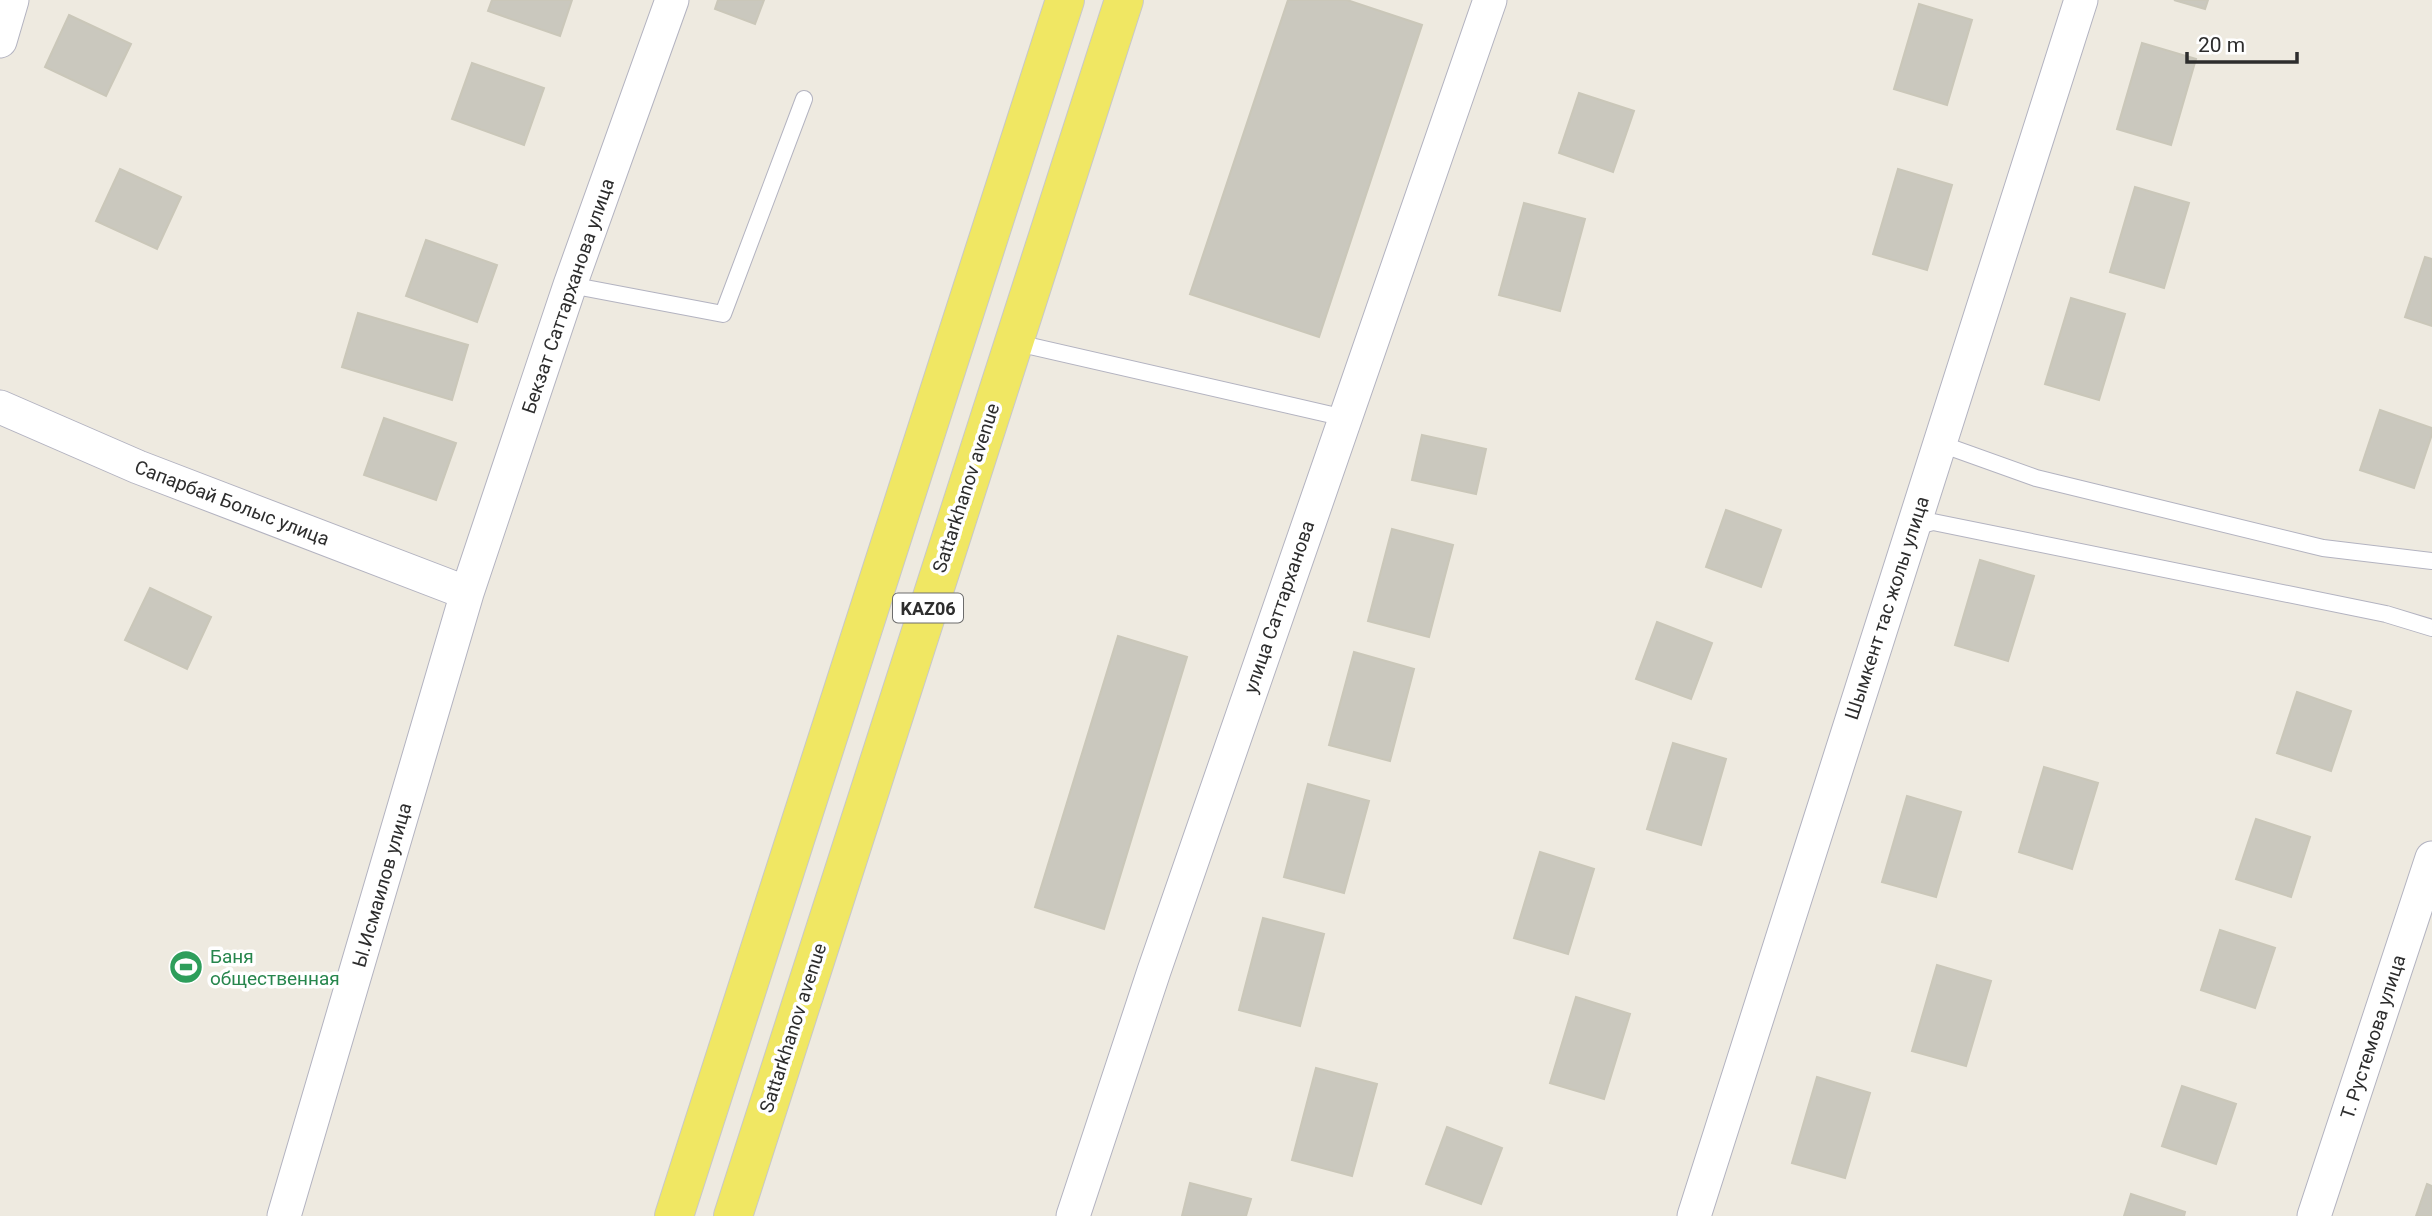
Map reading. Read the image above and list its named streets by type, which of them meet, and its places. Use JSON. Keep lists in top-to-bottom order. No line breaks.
{"streets":{"main road":["Sattarkhanov avenue","KАZ06"],"street":["Бекзат Саттарханова улица","Сапарбай Болыс улица","улица Саттарханова","Шымкент тас жолы улица","Ы.Исмаилов улица","Т. Рустемова улица"]},"crossings":[["Бекзат Саттарханова улица","Сапарбай Болыс улица"],["Бекзат Саттарханова улица","Ы.Исмаилов улица"],["Сапарбай Болыс улица","Ы.Исмаилов улица"]],"places":{"sports":["Баня общественная"]},"scale_bar":"20 m"}
